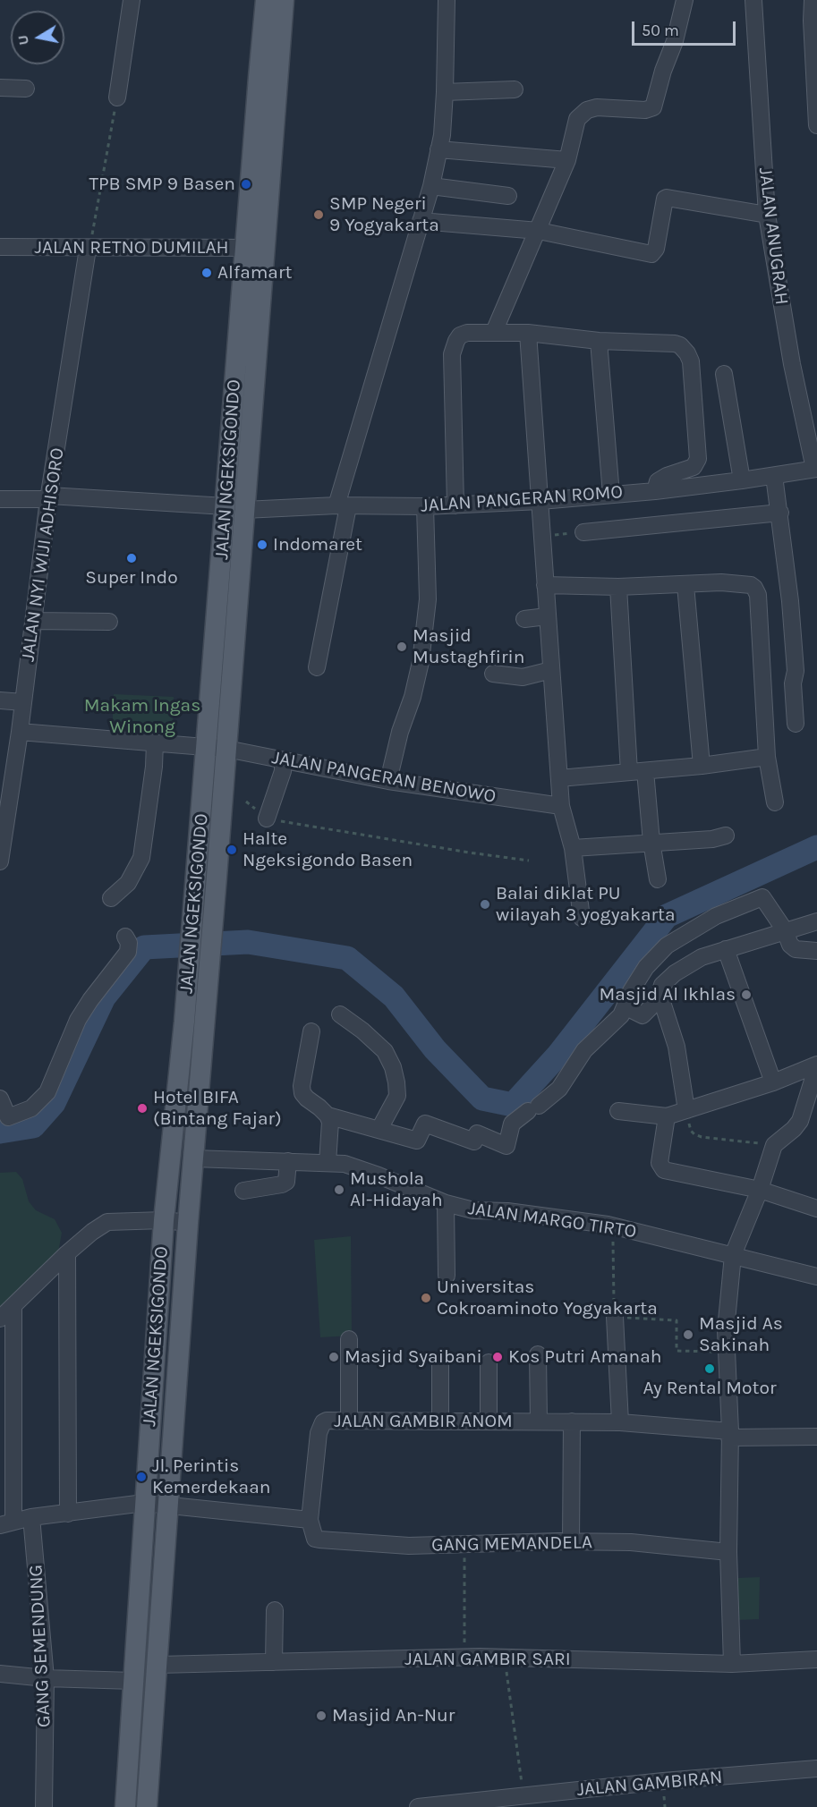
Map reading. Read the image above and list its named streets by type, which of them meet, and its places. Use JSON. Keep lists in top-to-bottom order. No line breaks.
{"streets":{"main road":["JALAN NGEKSIGONDO"],"street":["JALAN ANUGRAH","JALAN RETNO DUMILAH","JALAN PANGERAN ROMO","JALAN NYI WIJI ADHISORO","JALAN PANGERAN BENOWO","JALAN MARGO TIRTO","JALAN GAMBIR ANOM","GANG MEMANDELA","GANG SEMENDUNG","JALAN GAMBIR SARI","JALAN GAMBIRAN"]},"crossings":[["JALAN ANUGRAH","JALAN PANGERAN ROMO"],["JALAN RETNO DUMILAH","JALAN NGEKSIGONDO"],["JALAN RETNO DUMILAH","JALAN NYI WIJI ADHISORO"],["JALAN NGEKSIGONDO","JALAN PANGERAN ROMO"],["JALAN NGEKSIGONDO","JALAN PANGERAN BENOWO"],["JALAN NGEKSIGONDO","JALAN MARGO TIRTO"],["JALAN NGEKSIGONDO","JALAN GAMBIR SARI"],["JALAN PANGERAN ROMO","JALAN NYI WIJI ADHISORO"],["JALAN NYI WIJI ADHISORO","JALAN PANGERAN BENOWO"],["JALAN GAMBIR ANOM","GANG MEMANDELA"]],"parks":["Makam Ingas Winong"],"places":["TPB SMP 9 Basen","SMP Negeri 9 Yogyakarta","Alfamart","Indomaret","Super Indo","Masjid Mustaghfirin","Halte Ngeksigondo Basen","Balai diklat PU wilayah 3 yogyakarta","Masjid Al Ikhlas","Hotel BIFA (Bintang Fajar)","Mushola Al-Hidayah","Universitas Cokroaminoto Yogyakarta","Masjid As Sakinah","Masjid Syaibani","Kos Putri Amanah","Ay Rental Motor","Jl. Perintis Kemerdekaan","Masjid An-Nur"],"scale_bar":"50 m","north":"left"}
